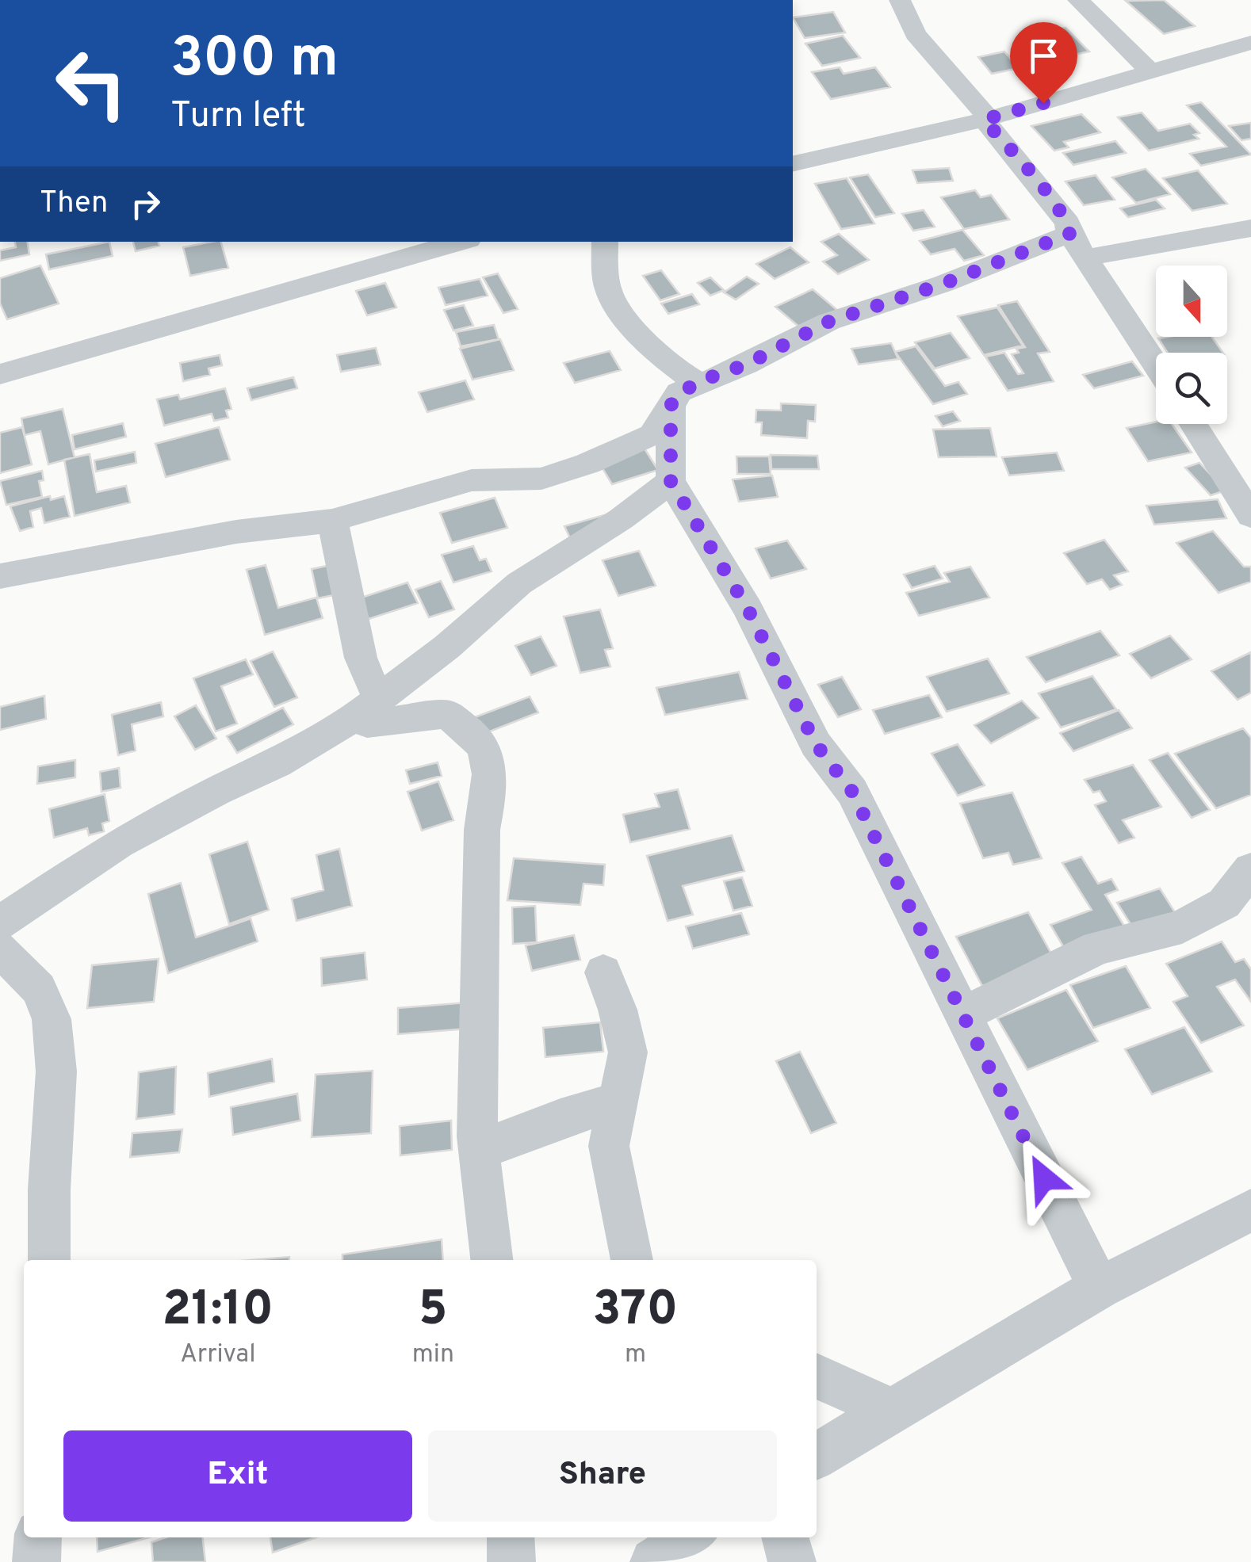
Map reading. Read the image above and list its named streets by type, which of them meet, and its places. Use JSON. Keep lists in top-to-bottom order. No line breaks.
{"north":"bottom","page":{"turn":["300 m","Turn left"],"then":"Then","eta":["21:10","Arrival","5","min","370","m"],"buttons":["Exit","Share"]}}
